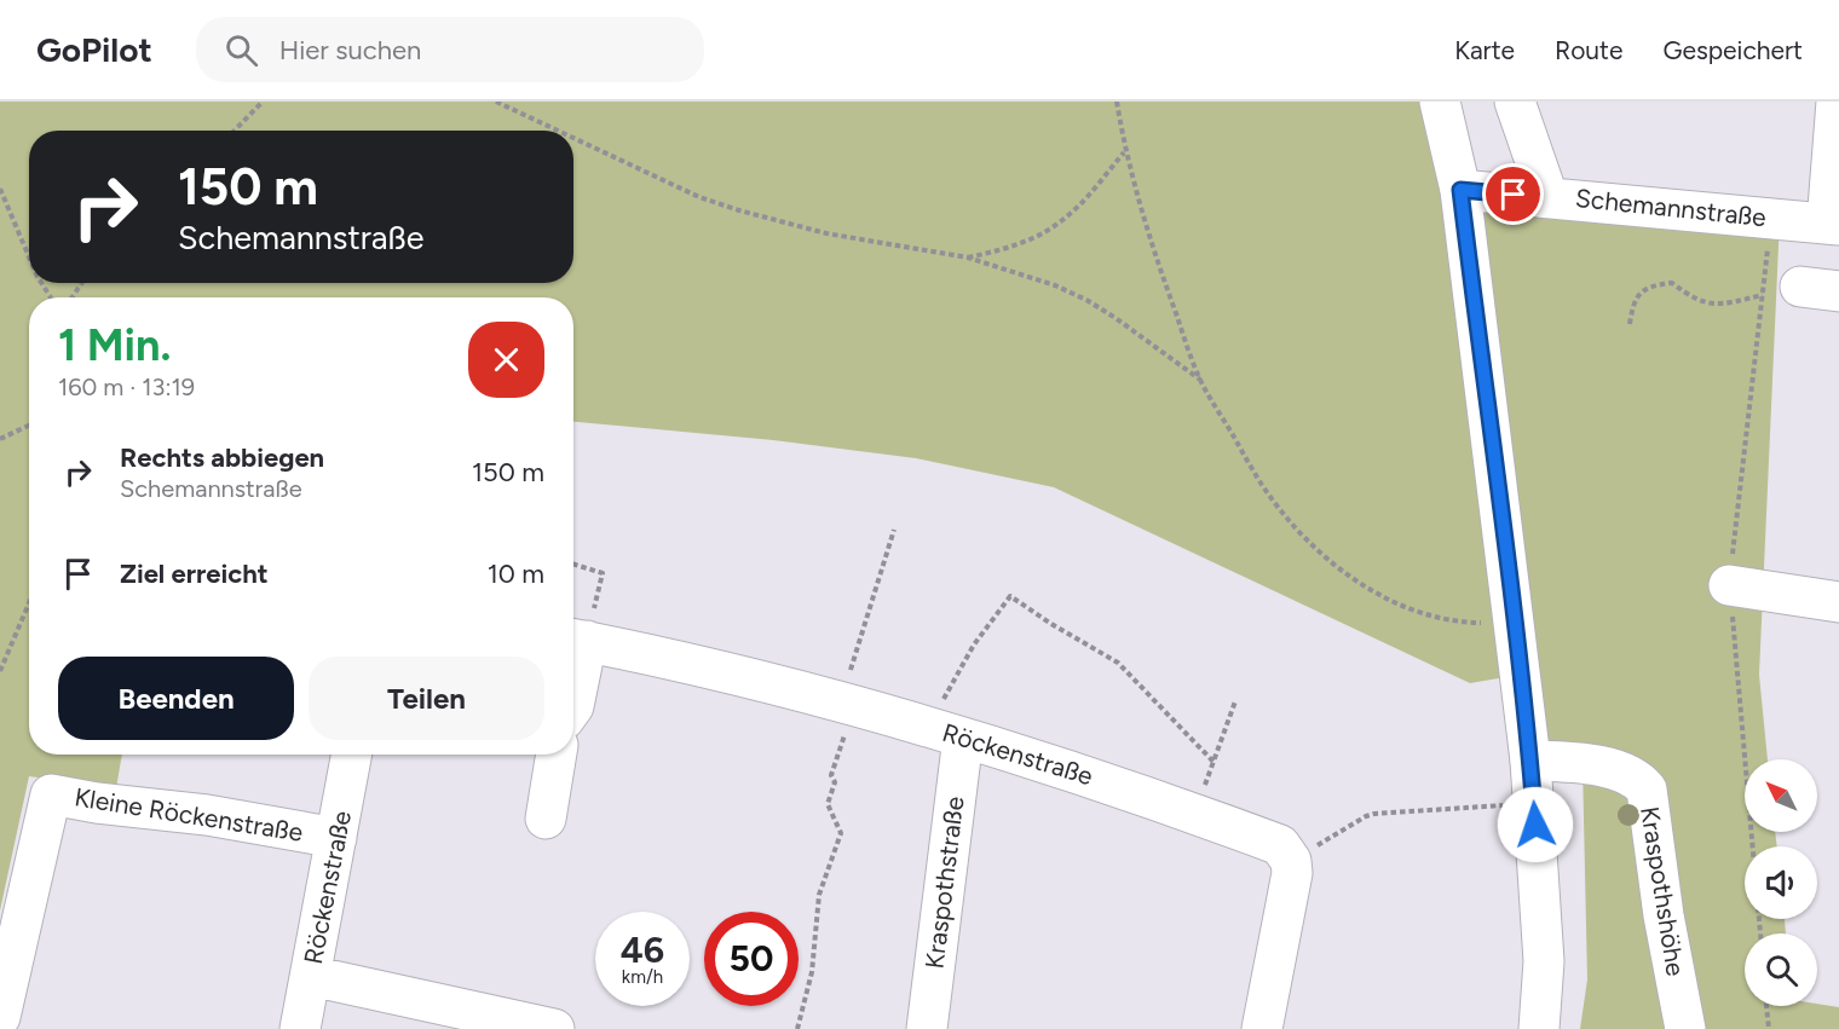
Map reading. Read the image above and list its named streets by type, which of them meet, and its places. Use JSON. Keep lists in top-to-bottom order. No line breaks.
{"streets":{"street":["Schemannstraße","Röckenstraße","Kleine Röckenstraße","Kraspothstraße","Kraspothshöhe"]},"crossings":[["Röckenstraße","Kleine Röckenstraße"],["Röckenstraße","Kraspothstraße"]],"north":"top left","page":{"header":"GoPilot","search":"Hier suchen","nav":["Karte","Route","Gespeichert"],"turn":["150 m","Schemannstraße"],"heading":["1 Min.","160 m · 13:19"],"list":[{"name":"Rechts abbiegen","note":"Schemannstraße","value":"150 m"},{"name":"Ziel erreicht","value":"10 m"}],"buttons":["Beenden","Teilen"],"speed":"46 km/h","limit":"50"}}
